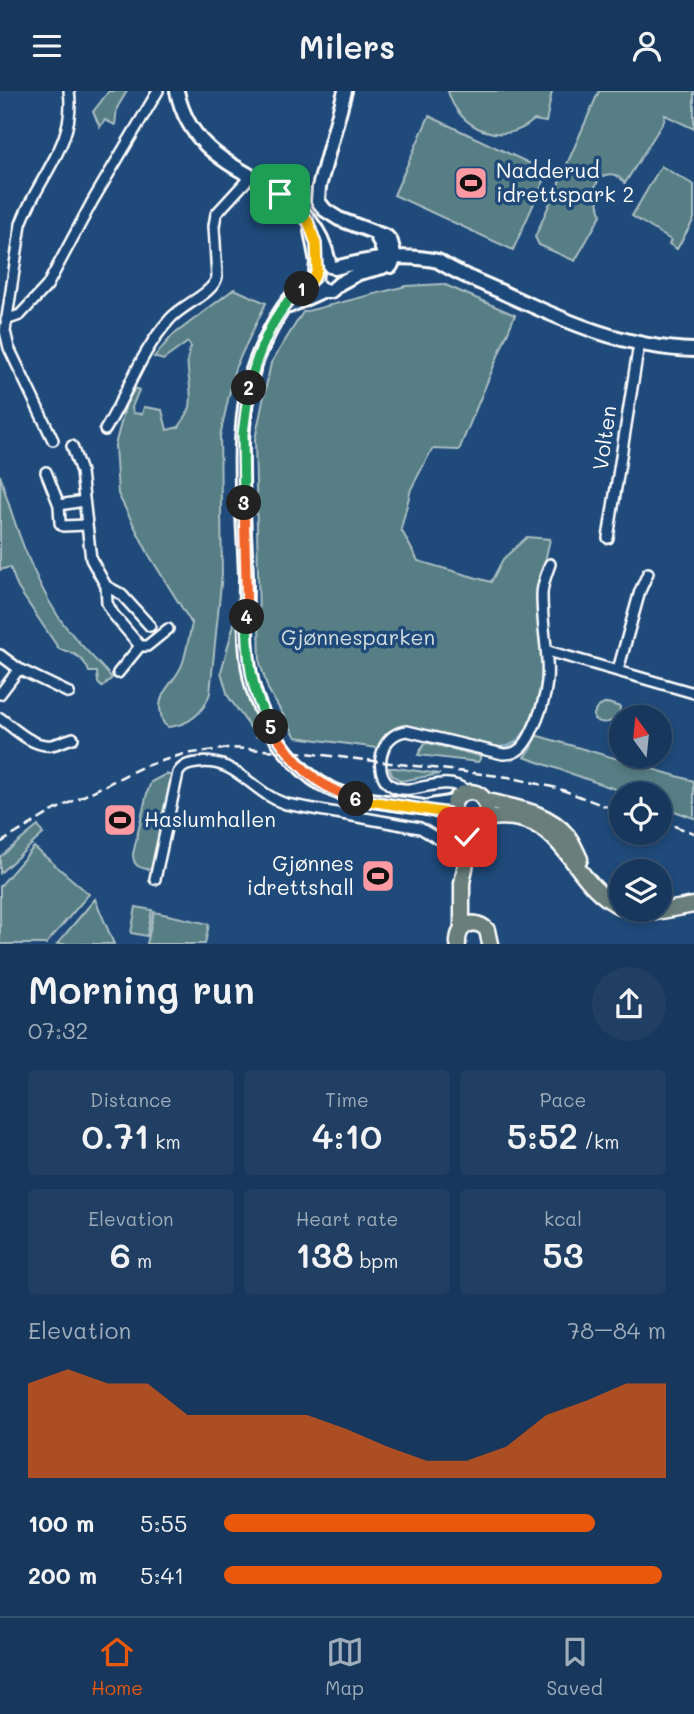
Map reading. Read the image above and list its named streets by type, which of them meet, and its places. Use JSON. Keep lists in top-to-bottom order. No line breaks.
{"streets":{"street":["Volten"]},"parks":["Gjønnesparken"],"places":{"sports":["Nadderud idrettspark 2","Haslumhallen","Gjønnes idrettshall"]},"north":"top","page":{"header":"Milers","pins":["1","2","3","4","5","6"],"heading":["Morning run","07:32"],"stats":[["Distance","0.71 km"],["Time","4:10"],["Pace","5:52 /km"],["Elevation","6 m"],["Heart rate","138 bpm"],["kcal","53"]],"chart":["Elevation","78–84 m"],"list":[{"name":"100 m","note":"5:55"},{"name":"200 m","note":"5:41"}],"tabs":["Home","Map","Saved"]}}
